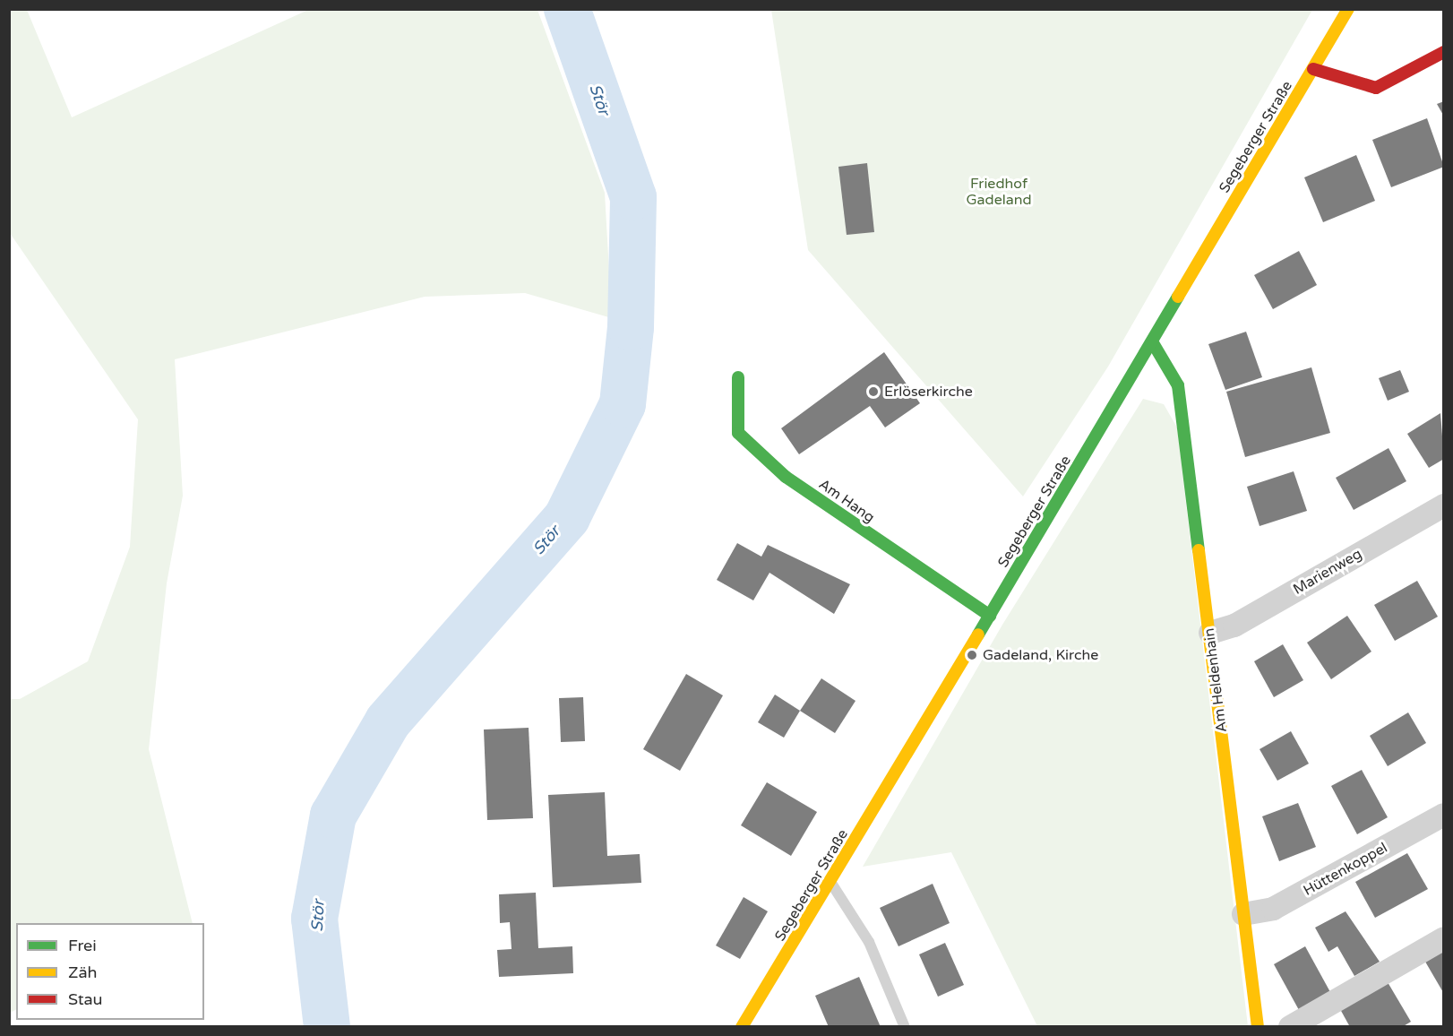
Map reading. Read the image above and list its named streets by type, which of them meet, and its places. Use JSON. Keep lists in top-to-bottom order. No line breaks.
{"streets":{"street":["Segeberger Straße","Am Hang","Marienweg","Am Heldenhain","Hüttenkoppel"]},"crossings":[["Segeberger Straße","Am Hang"],["Segeberger Straße","Am Heldenhain"],["Marienweg","Am Heldenhain"],["Am Heldenhain","Hüttenkoppel"]],"water":["Stör"],"parks":["Friedhof Gadeland"],"places":["Erlöserkirche","Gadeland, Kirche"],"legend":["Frei","Zäh","Stau"]}
